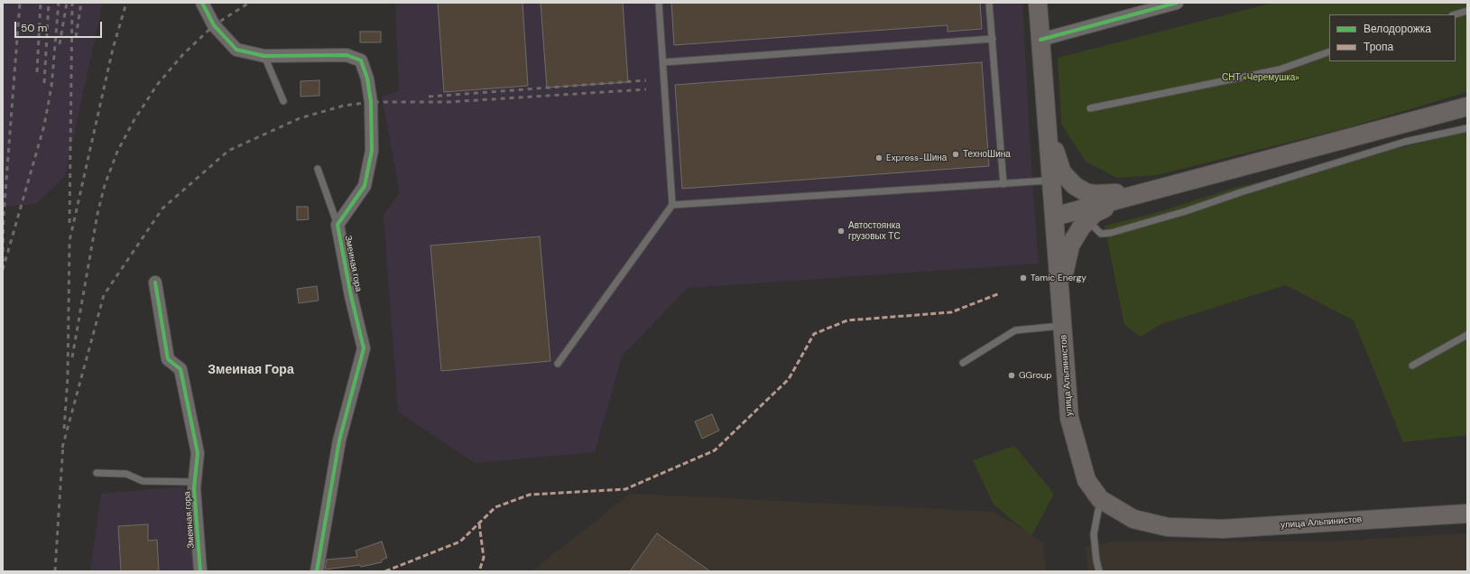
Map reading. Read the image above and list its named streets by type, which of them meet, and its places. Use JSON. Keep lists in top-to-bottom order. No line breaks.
{"streets":{"main road":["улица Альпинистов"],"street":["Змеиная гора"]},"districts":["Змеиная Гора"],"parks":["СНТ «Черемушка»"],"places":["ТехноШина","Express-Шина","Автостоянка грузовых ТС","Tamic Energy","GGroup"],"legend":["Велодорожка","Тропа"],"scale_bar":"50 m"}
